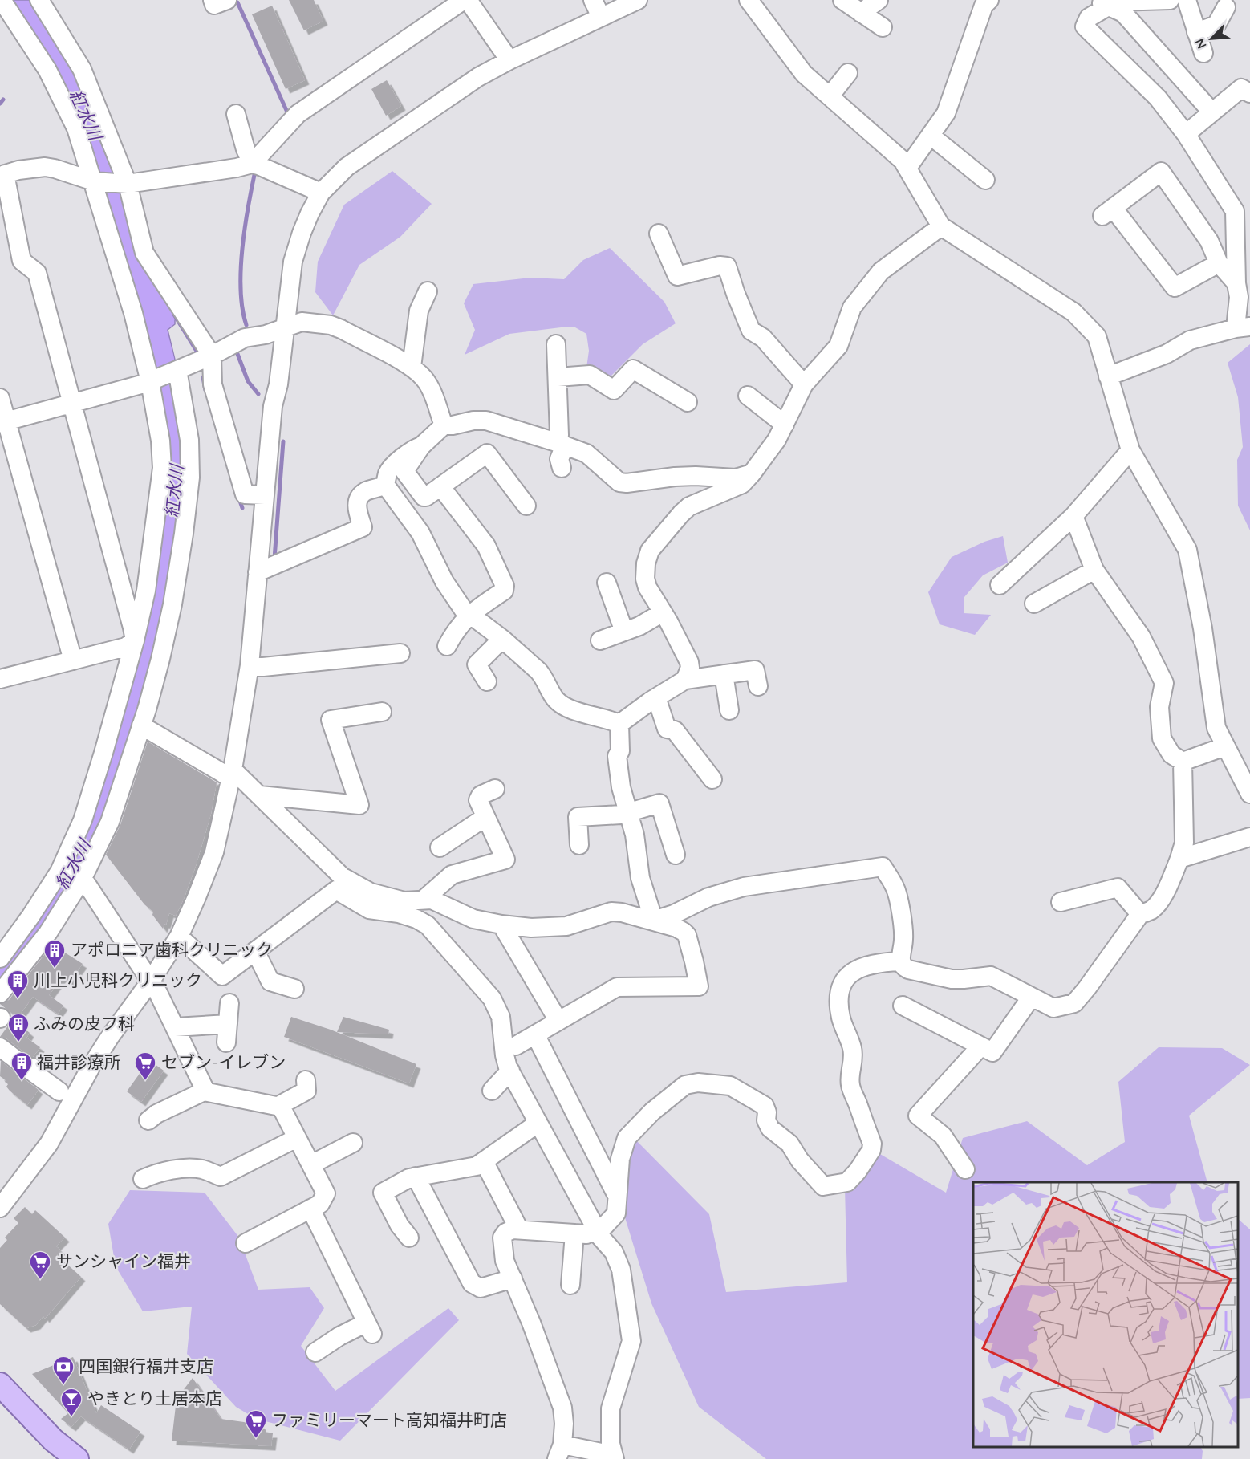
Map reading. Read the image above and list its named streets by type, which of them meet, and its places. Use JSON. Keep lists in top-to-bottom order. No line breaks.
{"water":["紅水川"],"places":{"building":["アポロニア歯科クリニック","川上小児科クリニック","ふみの皮フ科","福井診療所"],"supermarket":["セブン-イレブン","サンシャイン福井","ファミリーマート高知福井町店"],"bank":["四国銀行福井支店"],"bar":["やきとり土居本店"]},"north":"bottom left"}
